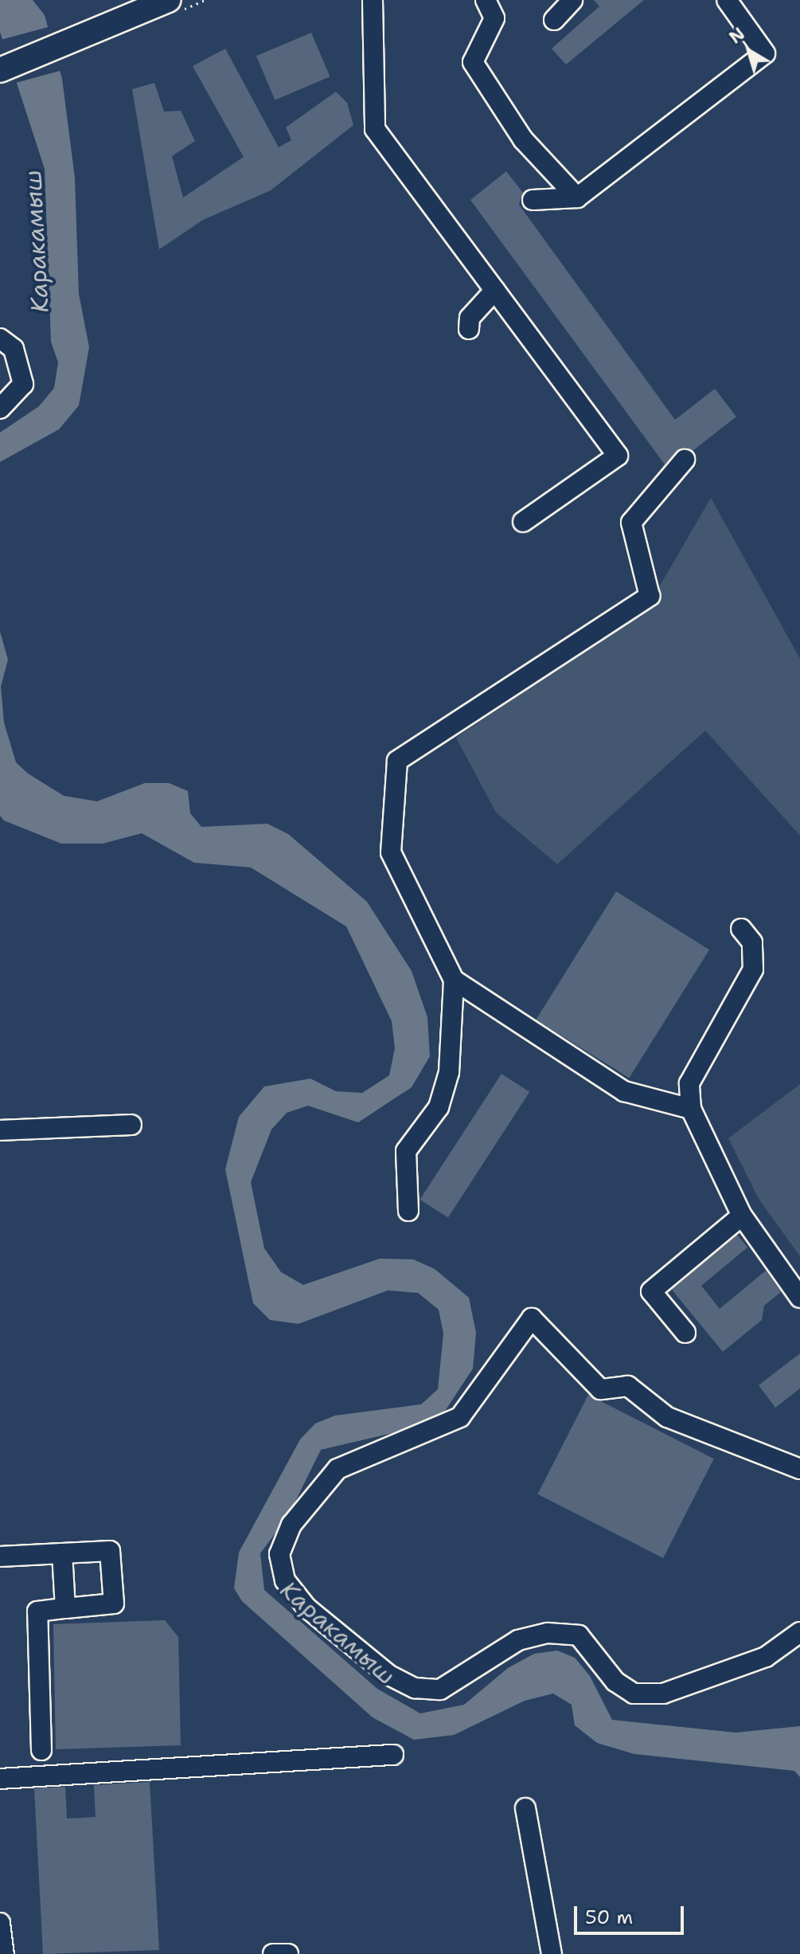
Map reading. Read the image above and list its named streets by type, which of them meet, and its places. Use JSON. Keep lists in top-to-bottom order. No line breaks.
{"water":["Каракамыш"],"scale_bar":"50 m","north":"top left"}
